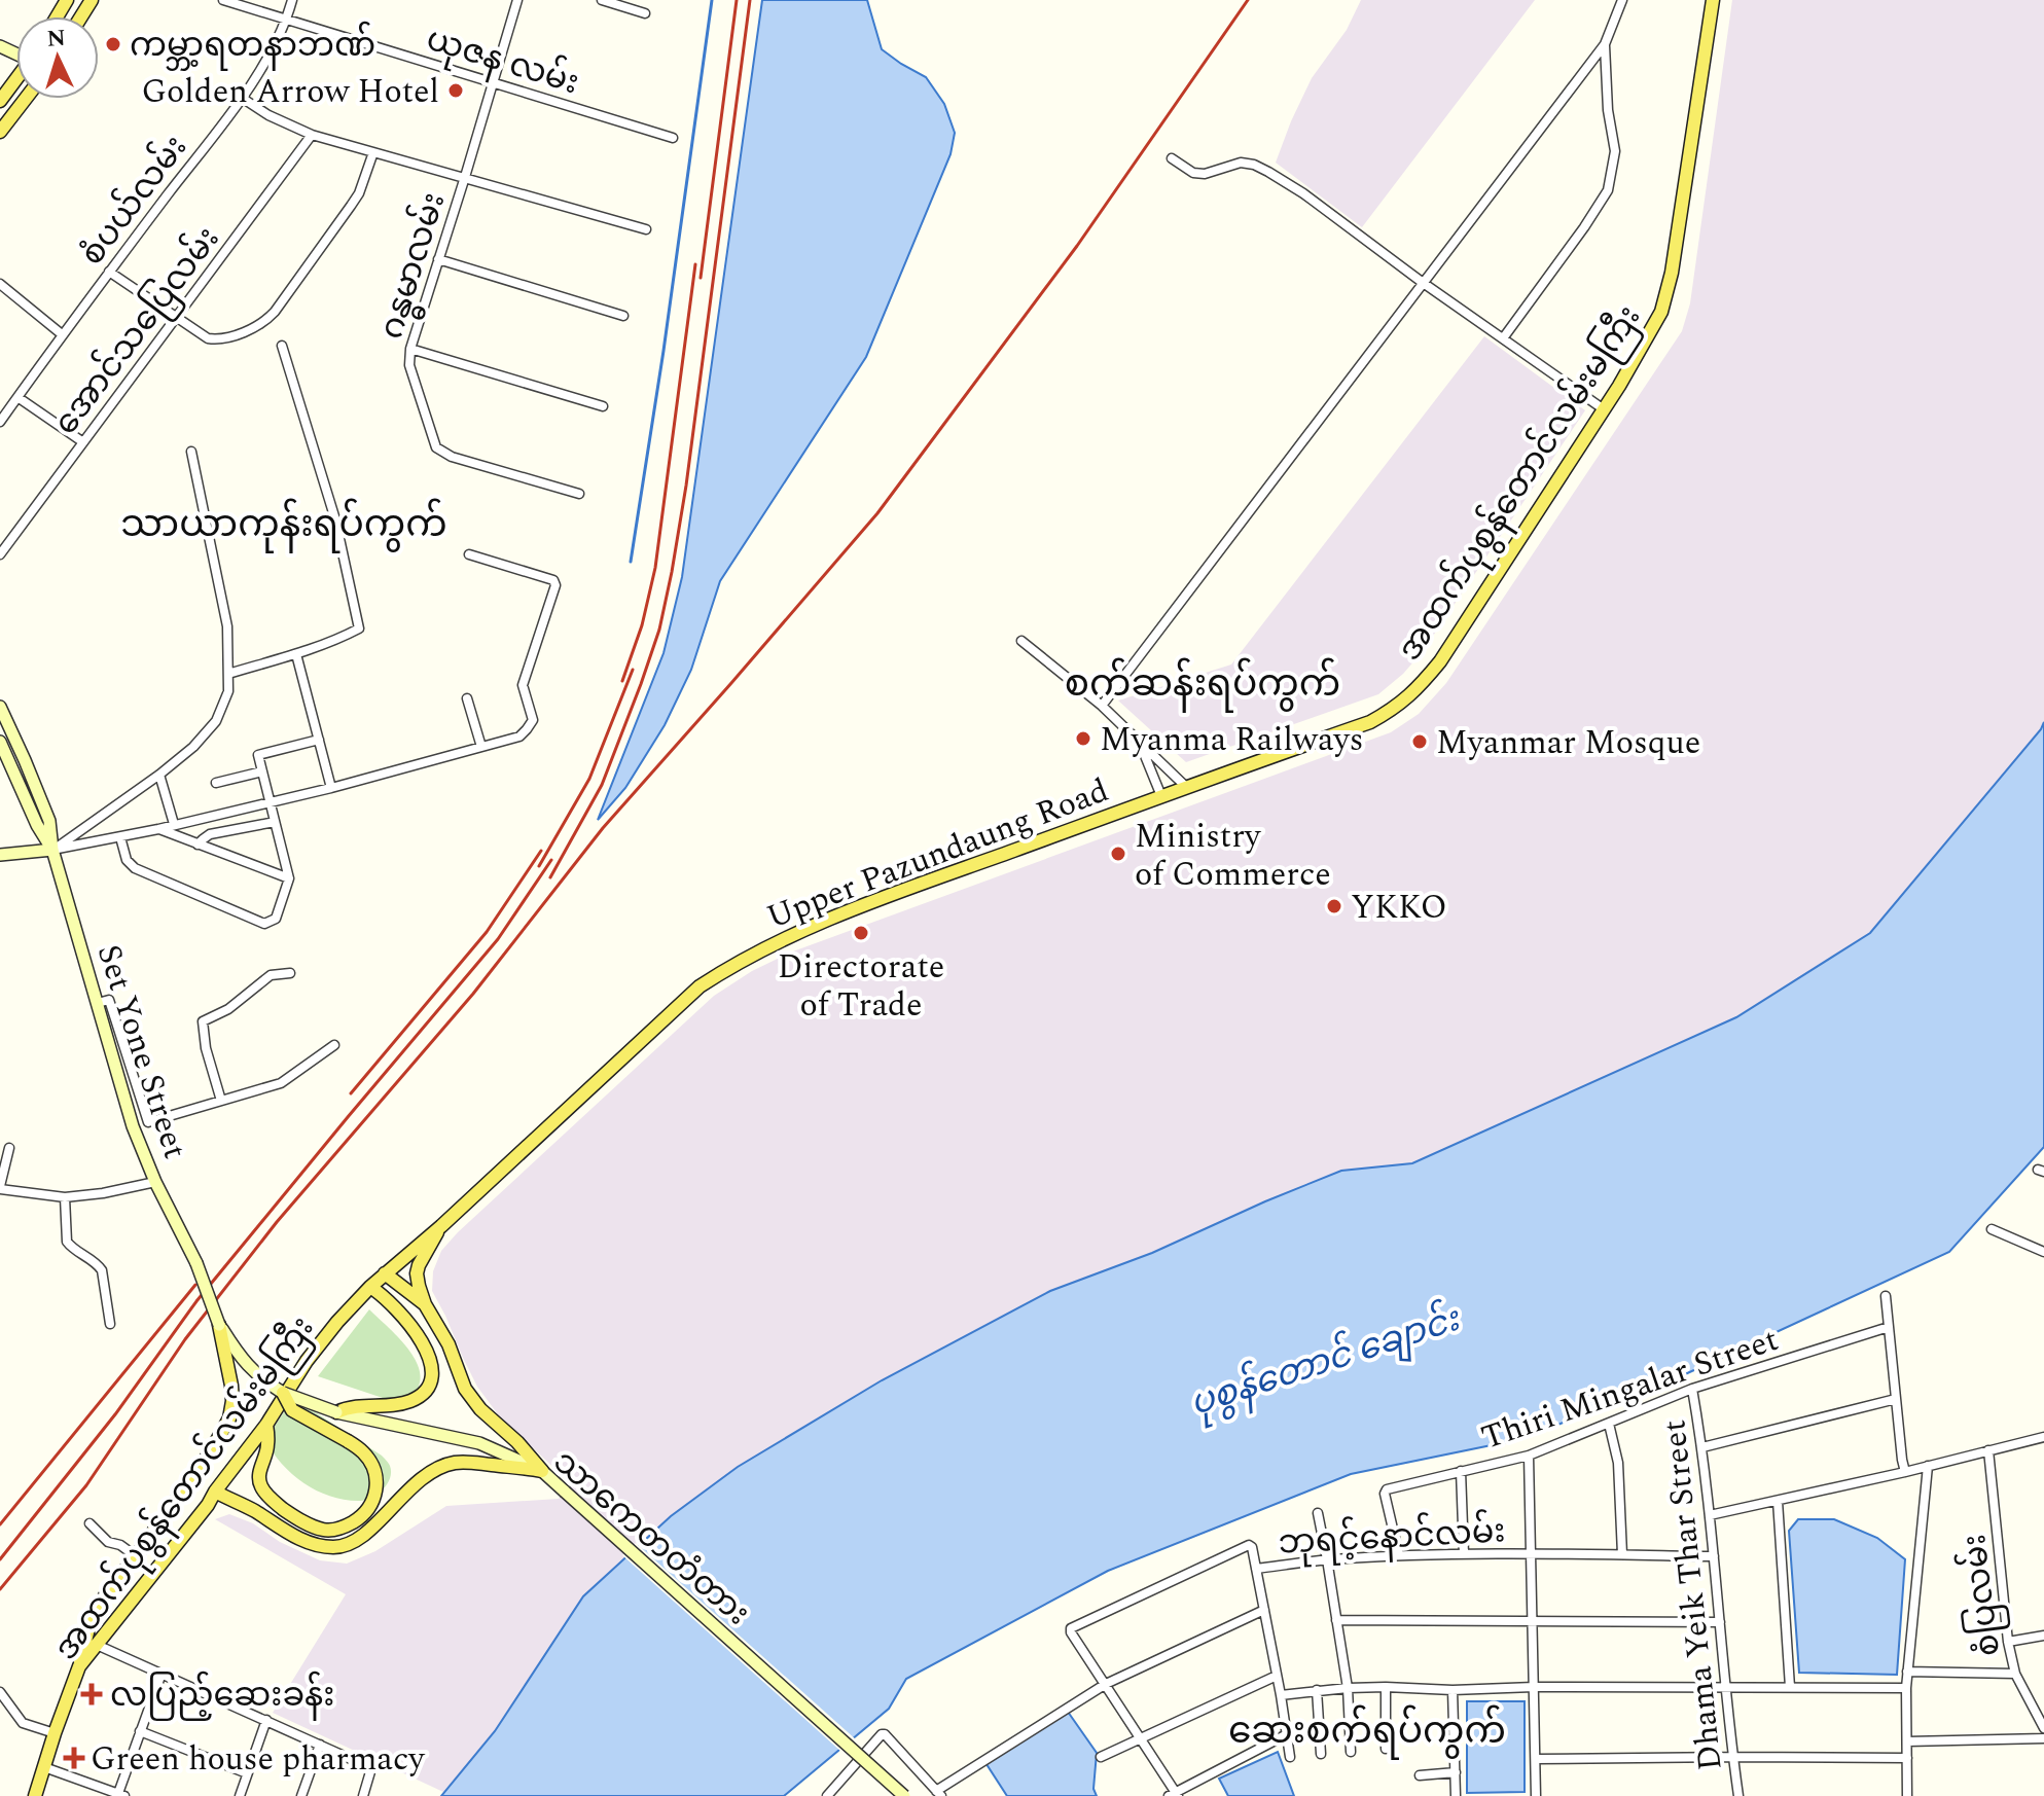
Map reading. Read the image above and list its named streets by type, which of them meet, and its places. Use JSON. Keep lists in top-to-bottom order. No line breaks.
{"streets":{"main road":["အထက်ပုစွန်တောင်လမ်းမကြီး","Upper Pazundaung Road","Set Yone Street","သာကေတတံတား"],"street":["ယုဇန လမ်း","စံပယ်လမ်း","ဂန္ဓမာလမ်း","အောင်သပြေလမ်း","Thiri Mingalar Street","ဘုရင့်နောင်လမ်း","Dhama Yeik Thar Street","စံပြလမ်း"]},"crossings":[["ယုဇန လမ်း","စံပယ်လမ်း"],["ယုဇန လမ်း","ဂန္ဓမာလမ်း"],["အထက်ပုစွန်တောင်လမ်းမကြီး","Upper Pazundaung Road"],["Set Yone Street","သာကေတတံတား"],["Thiri Mingalar Street","ဘုရင့်နောင်လမ်း"],["Thiri Mingalar Street","Dhama Yeik Thar Street"],["ဘုရင့်နောင်လမ်း","Dhama Yeik Thar Street"]],"districts":["သာယာကုန်းရပ်ကွက်","စက်ဆန်းရပ်ကွက်","ဆေးစက်ရပ်ကွက်"],"water":["ပုစွန်တောင် ချောင်း"],"places":{"other":["ကမ္ဘာ့ရတနာဘဏ်","Golden Arrow Hotel","Myanma Railways","Myanmar Mosque","Ministry of Commerce","YKKO","Directorate of Trade"],"health":["လပြည့်ဆေးခန်း","Green house pharmacy"]},"north":"top"}
